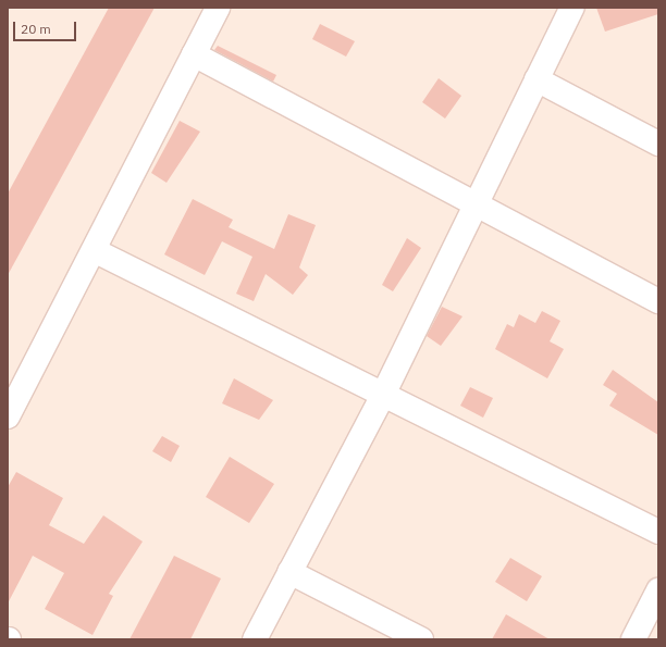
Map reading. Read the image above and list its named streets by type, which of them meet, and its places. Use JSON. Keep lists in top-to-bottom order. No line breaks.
{"scale_bar":"20 m"}
